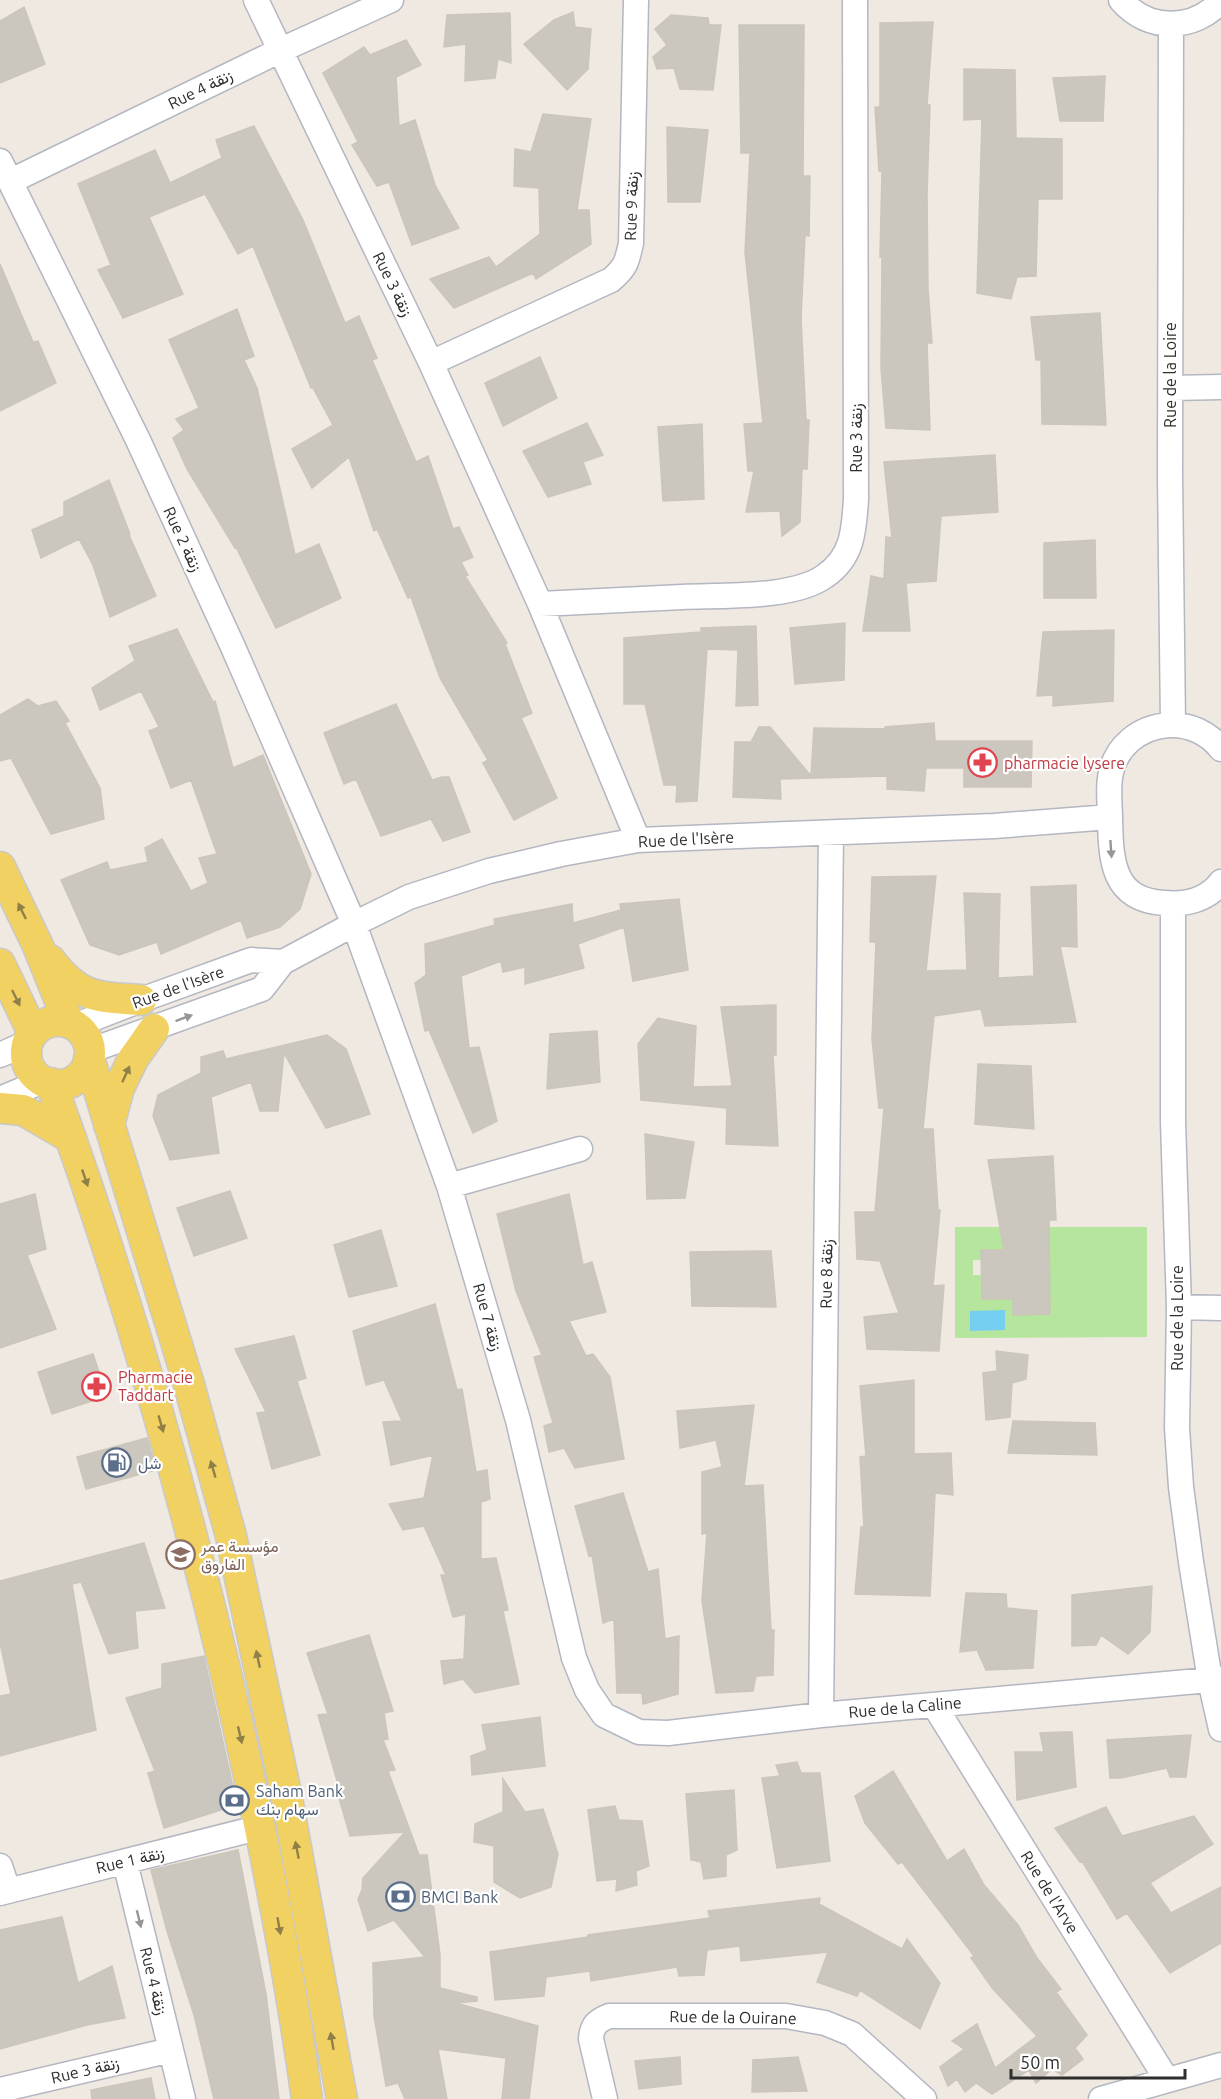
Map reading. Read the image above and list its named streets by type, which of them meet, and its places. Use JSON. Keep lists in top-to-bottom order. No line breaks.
{"streets":{"street":["Rue 4 زنقة","Rue 9 زنقة","Rue 3 زنقة","Rue de la Loire","Rue 2 زنقة","Rue de l'Isère","Rue 8 زنقة","Rue 7 زنقة","Rue de la Caline","Rue 1 زنقة","Rue de l'Arve","Rue de la Ouirane"]},"crossings":[["Rue 4 زنقة","Rue 3 زنقة"],["Rue 4 زنقة","Rue 2 زنقة"],["Rue 4 زنقة","Rue 1 زنقة"],["Rue 9 زنقة","Rue 3 زنقة"],["Rue 3 زنقة","Rue de l'Isère"],["Rue de la Loire","Rue de la Caline"],["Rue 2 زنقة","Rue de l'Isère"],["Rue 2 زنقة","Rue 7 زنقة"],["Rue de l'Isère","Rue 8 زنقة"],["Rue de l'Isère","Rue 7 زنقة"],["Rue 8 زنقة","Rue de la Caline"],["Rue 7 زنقة","Rue de la Caline"],["Rue de la Caline","Rue de l'Arve"]],"places":{"pharmacy":["pharmacie lysere","Pharmacie Taddart"],"fuel station":["شل"],"school or university":["مؤسسة عمر الفاروق"],"bank":["Saham Bank سهام بنك","BMCI Bank"]},"scale_bar":"50 m"}
